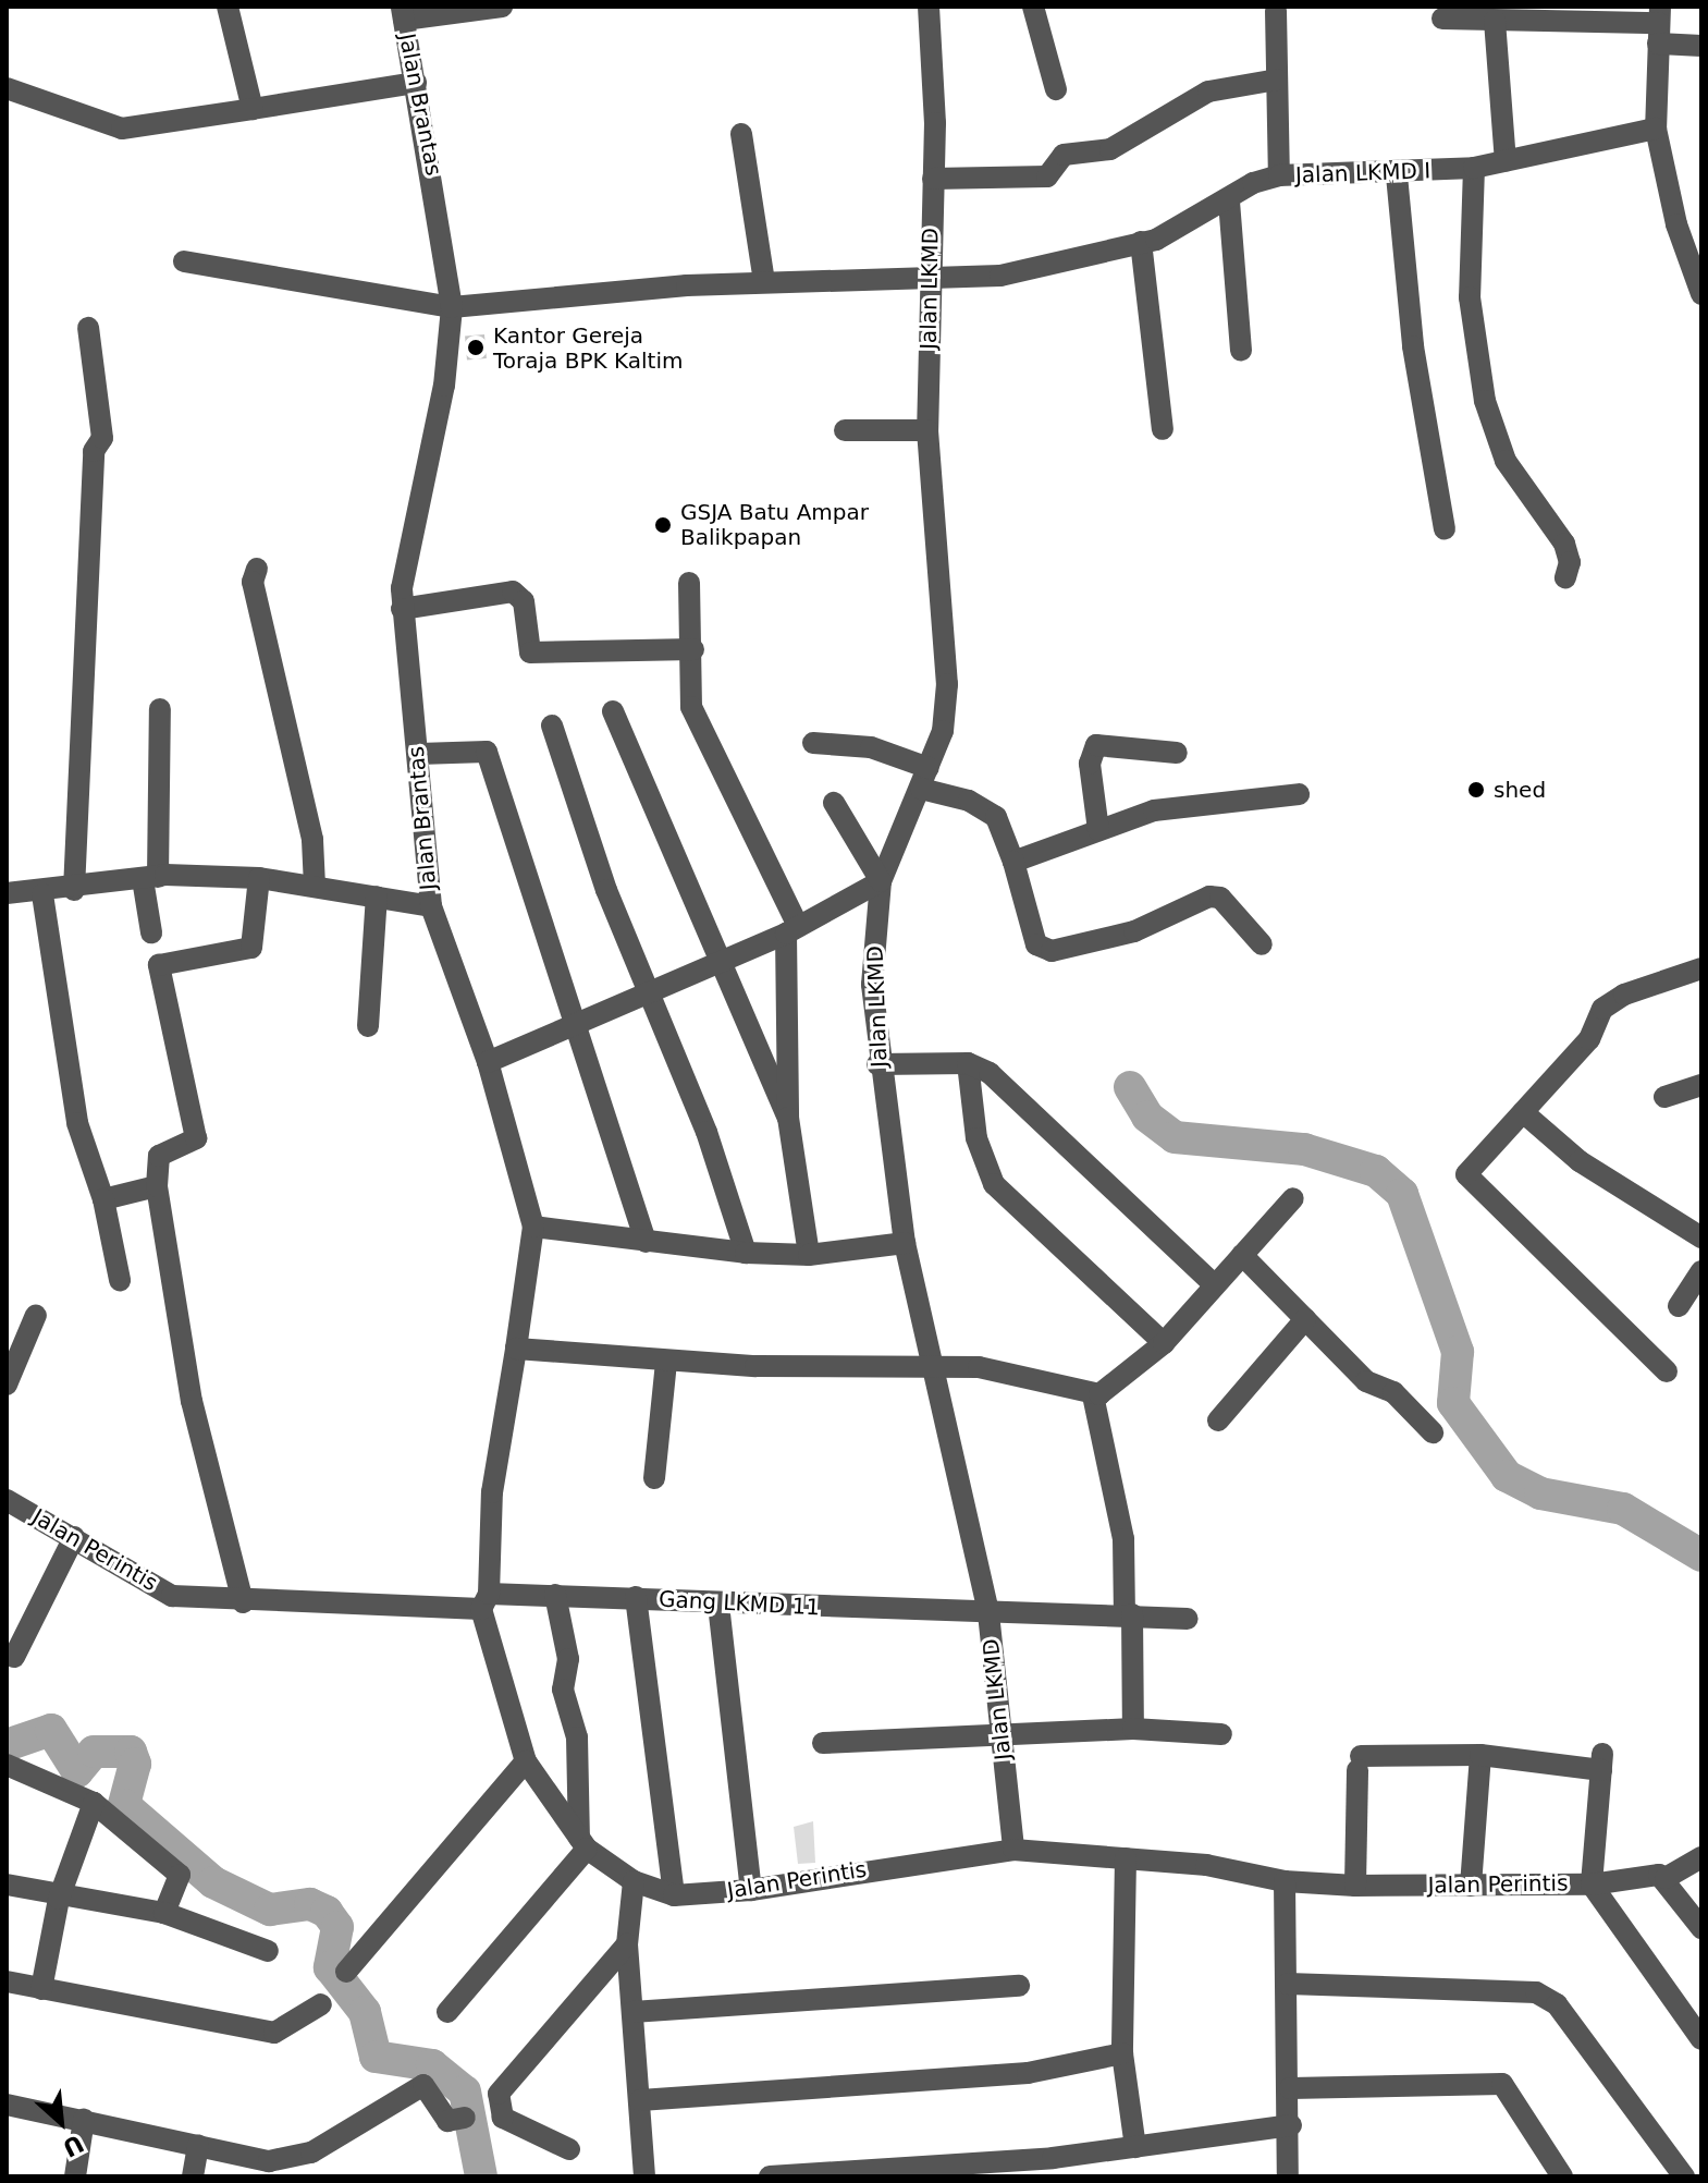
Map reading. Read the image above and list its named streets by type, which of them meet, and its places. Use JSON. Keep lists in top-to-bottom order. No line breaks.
{"streets":{"street":["Jalan Brantas","Jalan LKMD I","Jalan LKMD","Jalan Perintis","Gang LKMD 11"]},"crossings":[["Jalan LKMD I","Jalan LKMD"],["Jalan LKMD","Jalan Perintis"],["Jalan LKMD","Gang LKMD 11"],["Jalan Perintis","Gang LKMD 11"]],"places":["Kantor Gereja Toraja BPK Kaltim","GSJA Batu Ampar Balikpapan","shed"],"north":"bottom right"}
